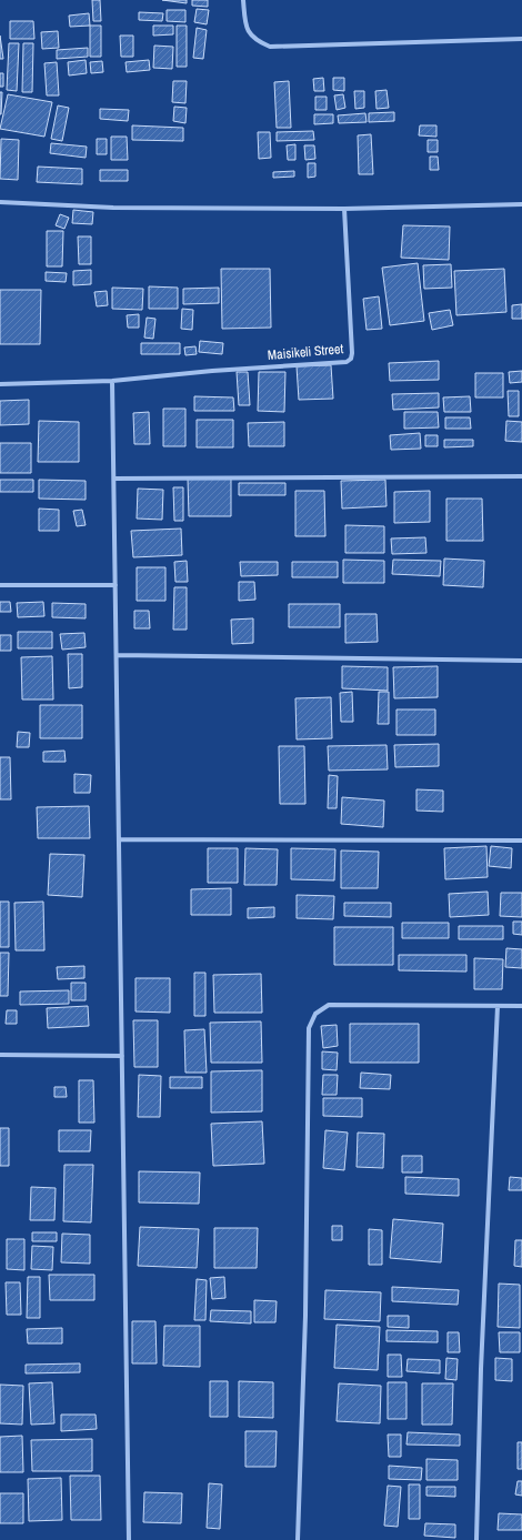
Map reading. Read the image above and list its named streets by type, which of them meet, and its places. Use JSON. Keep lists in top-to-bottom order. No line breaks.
{"streets":{"street":["Maisikeli Street"]}}
